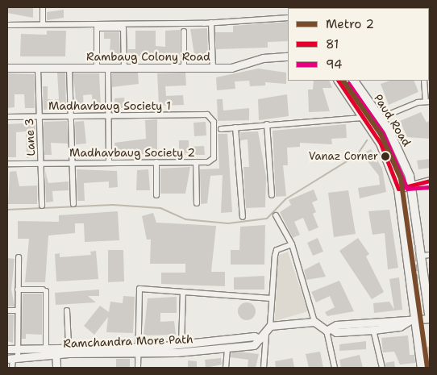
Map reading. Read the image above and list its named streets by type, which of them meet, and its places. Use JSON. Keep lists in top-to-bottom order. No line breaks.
{"streets":{"main road":["Paud Road"],"street":["Rambaug Colony Road","Madhavbaug Society 1","Lane 3","Madhavbaug Society 2","Ramchandra More Path"]},"crossings":[["Rambaug Colony Road","Lane 3"],["Madhavbaug Society 1","Lane 3"],["Madhavbaug Society 1","Madhavbaug Society 2"],["Lane 3","Madhavbaug Society 2"]],"places":["Vanaz Corner"],"lines":["metro line 2","transit line 81","transit line 94"],"legend":["Metro 2","81","94"]}
